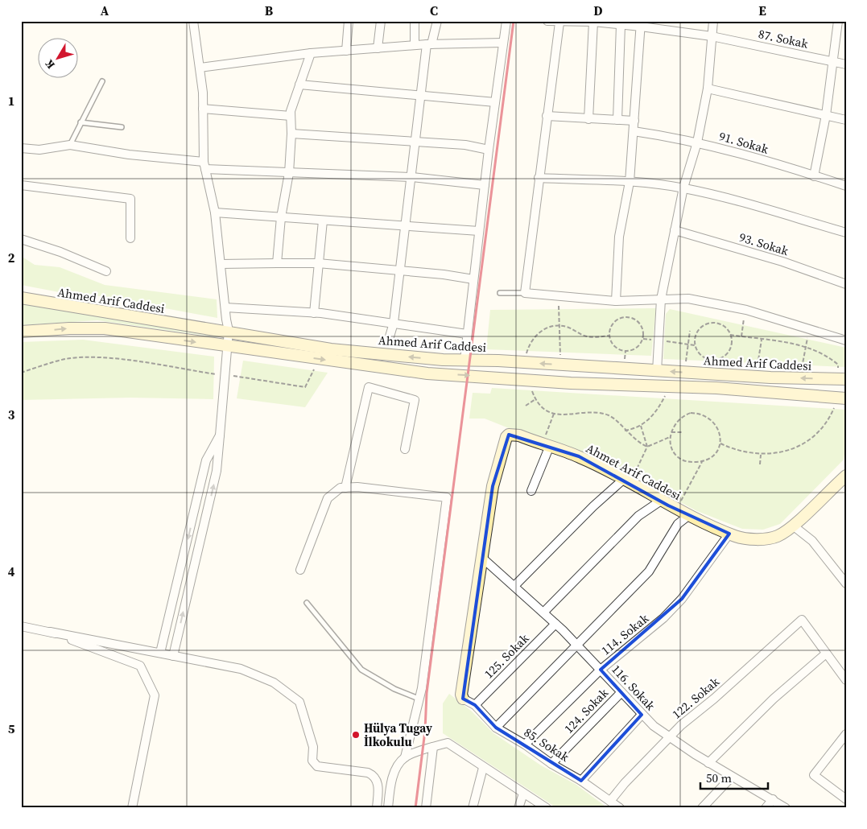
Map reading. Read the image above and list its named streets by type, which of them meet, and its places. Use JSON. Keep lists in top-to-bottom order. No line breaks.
{"streets":{"street":["87. Sokak","91. Sokak","93. Sokak","Ahmed Arif Caddesi","Ahmet Arif Caddesi","114. Sokak","125. Sokak","116. Sokak","122. Sokak","124. Sokak","85. Sokak"]},"crossings":[["Ahmet Arif Caddesi","114. Sokak"],["Ahmet Arif Caddesi","116. Sokak"],["Ahmet Arif Caddesi","85. Sokak"],["114. Sokak","116. Sokak"],["114. Sokak","85. Sokak"],["125. Sokak","116. Sokak"],["125. Sokak","85. Sokak"],["116. Sokak","122. Sokak"],["116. Sokak","124. Sokak"],["122. Sokak","85. Sokak"],["124. Sokak","85. Sokak"]],"places":["Hülya Tugay İlkokulu"],"scale_bar":"50 m","north":"bottom left","grid":{"columns":["A","B","C","D","E"],"rows":["1","2","3","4","5"]}}
